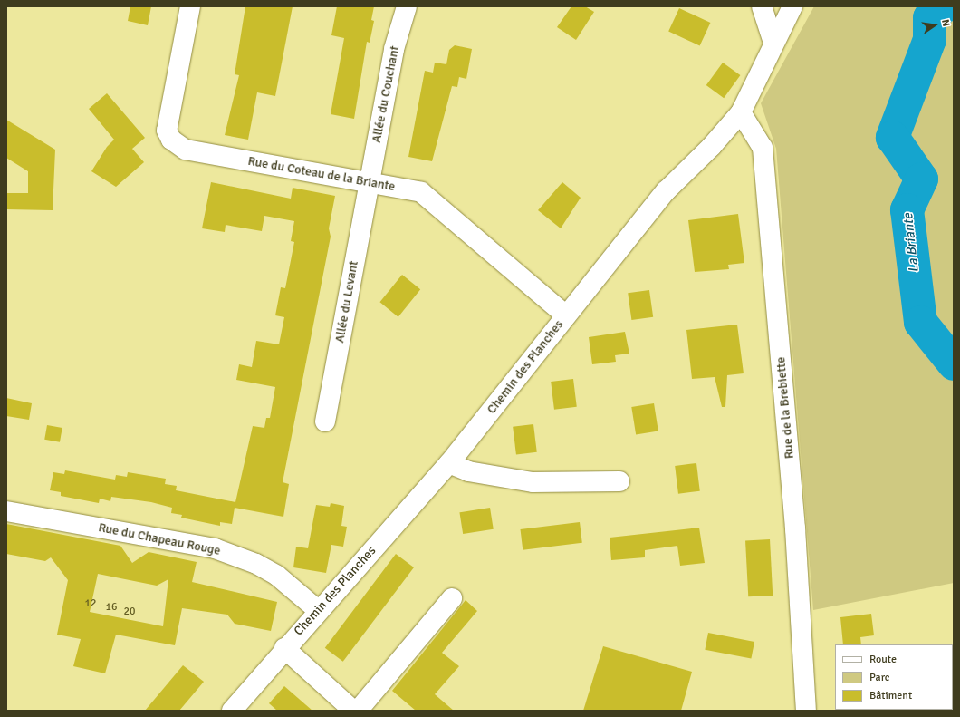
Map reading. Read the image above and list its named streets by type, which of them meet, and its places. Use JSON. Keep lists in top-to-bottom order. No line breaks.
{"streets":{"street":["Allée du Couchant","Rue du Coteau de la Briante","Allée du Levant","Chemin des Planches","Rue de la Brebiette","Rue du Chapeau Rouge"]},"crossings":[["Allée du Couchant","Rue du Coteau de la Briante"],["Allée du Couchant","Allée du Levant"],["Rue du Coteau de la Briante","Allée du Levant"],["Rue du Coteau de la Briante","Chemin des Planches"],["Chemin des Planches","Rue de la Brebiette"],["Chemin des Planches","Rue du Chapeau Rouge"]],"water":["La Briante"],"house_numbers":["12","16","20"],"legend":["Route","Parc","Bâtiment"],"north":"right"}
